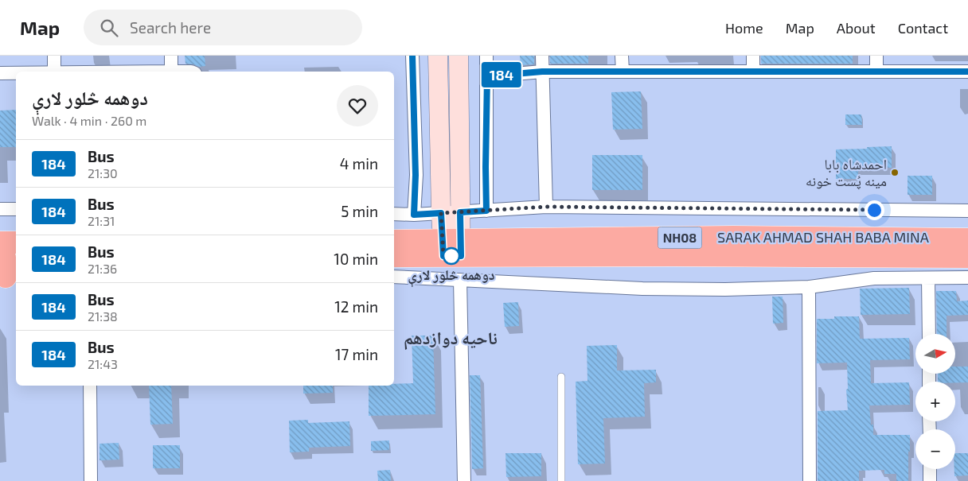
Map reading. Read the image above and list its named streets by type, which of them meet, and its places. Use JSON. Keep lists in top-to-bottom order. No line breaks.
{"streets":{"highway":["NH08","SARAK AHMAD SHAH BABA MINA"]},"crossings":[["NH08","SARAK AHMAD SHAH BABA MINA"]],"districts":["ناحیه دوازدهم"],"places":["احمدشاه بابا مینه پُست خونه","دوهمه څلور لارې"],"lines":["bus line 184"],"north":"right","page":{"header":"Map","search":"Search here","nav":["Home","Map","About","Contact"],"on_map":"184","heading":["دوهمه څلور لارې","Walk · 4 min · 260 m"],"list":[{"mark":"184","name":"Bus","note":"21:30","value":"4 min"},{"mark":"184","name":"Bus","note":"21:31","value":"5 min"},{"mark":"184","name":"Bus","note":"21:36","value":"10 min"},{"mark":"184","name":"Bus","note":"21:38","value":"12 min"},{"mark":"184","name":"Bus","note":"21:43","value":"17 min"}],"map_buttons":["+","−"]}}
